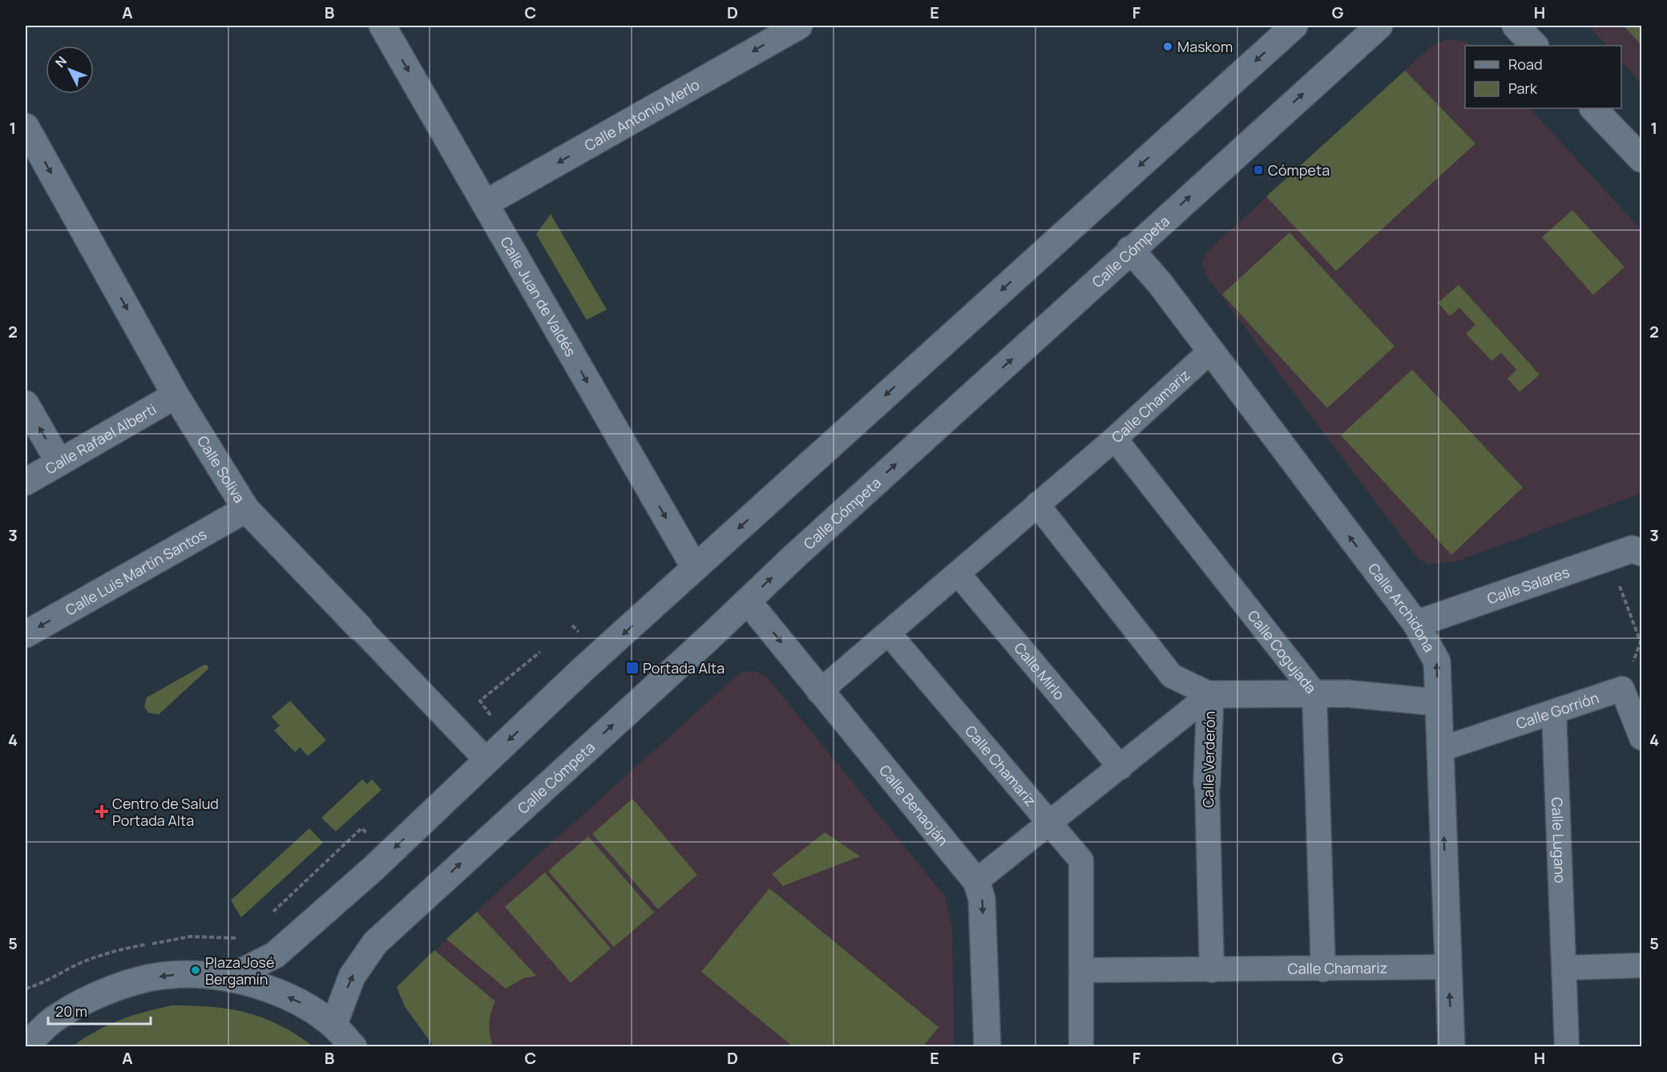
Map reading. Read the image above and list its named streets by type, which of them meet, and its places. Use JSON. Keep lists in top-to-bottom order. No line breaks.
{"streets":{"street":["Calle Antonio Merlo","Calle Cómpeta","Calle Juan de Valdés","Calle Chamariz","Calle Rafael Alberti","Calle Soliva","Calle Luis Martín Santos","Calle Salares","Calle Archidona","Calle Cogujada","Calle Mirlo","Calle Gorrión","Calle Verderón","Calle Benaoján","Calle Lugano"]},"crossings":[["Calle Antonio Merlo","Calle Juan de Valdés"],["Calle Cómpeta","Calle Archidona"],["Calle Cómpeta","Calle Benaoján"],["Calle Chamariz","Calle Archidona"],["Calle Chamariz","Calle Cogujada"],["Calle Chamariz","Calle Mirlo"],["Calle Chamariz","Calle Verderón"],["Calle Rafael Alberti","Calle Soliva"],["Calle Soliva","Calle Luis Martín Santos"],["Calle Salares","Calle Archidona"],["Calle Archidona","Calle Gorrión"],["Calle Gorrión","Calle Lugano"]],"one_way":["Calle Antonio Merlo","Calle Juan de Valdés","Calle Soliva","Calle Luis Martín Santos","Calle Archidona","Calle Benaoján"],"places":{"other":["Maskom","Plaza José Bergamín"],"transit":["Cómpeta","Portada Alta"],"health":["Centro de Salud Portada Alta"]},"legend":["Road","Park"],"scale_bar":"20 m","north":"top left","grid":{"columns":["A","B","C","D","E","F","G","H"],"rows":["1","2","3","4","5"]}}
